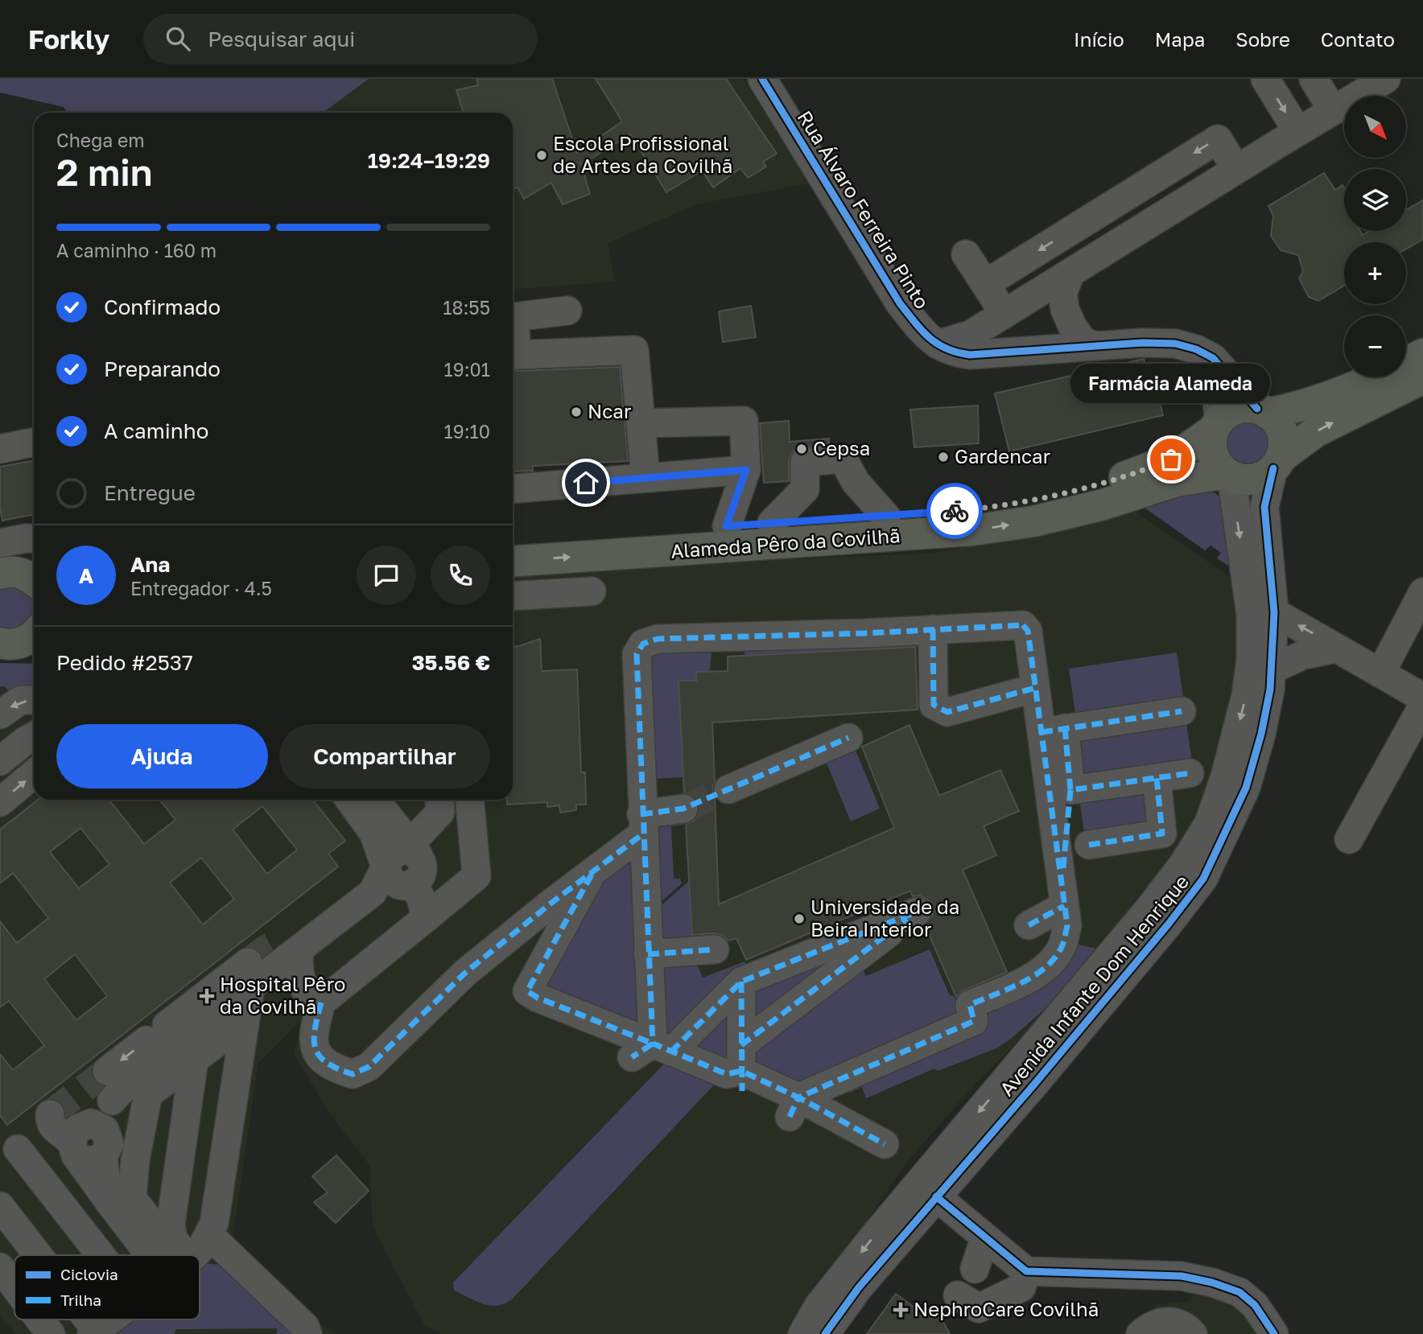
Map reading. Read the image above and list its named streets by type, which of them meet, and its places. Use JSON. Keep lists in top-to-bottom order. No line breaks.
{"streets":{"main road":["Alameda Pêro da Covilhã"],"street":["Rua Álvaro Ferreira Pinto","Avenida Infante Dom Henrique"]},"crossings":[["Rua Álvaro Ferreira Pinto","Alameda Pêro da Covilhã"],["Rua Álvaro Ferreira Pinto","Avenida Infante Dom Henrique"],["Alameda Pêro da Covilhã","Avenida Infante Dom Henrique"]],"places":{"other":["Escola Profissional de Artes da Covilhã","Ncar","Cepsa","Gardencar","Farmácia Alameda","Universidade da Beira Interior"],"health":["Hospital Pêro da Covilhã","NephroCare Covilhã"]},"legend":["Ciclovia","Trilha"],"north":"bottom right","page":{"header":"Forkly","search":"Pesquisar aqui","nav":["Início","Mapa","Sobre","Contato"],"map_buttons":["+","−"],"heading":["2 min","Chega em","19:24–19:29"],"panel":["Ana","Entregador · 4.5","Pedido #2537","35.56 €"],"bar":"A caminho · 160 m","list":[["Confirmado","18:55"],["Preparando","19:01"],["A caminho","19:10"],"Entregue"],"bubble":"Farmácia Alameda","round":"A","buttons":["Ajuda","Compartilhar"]}}
